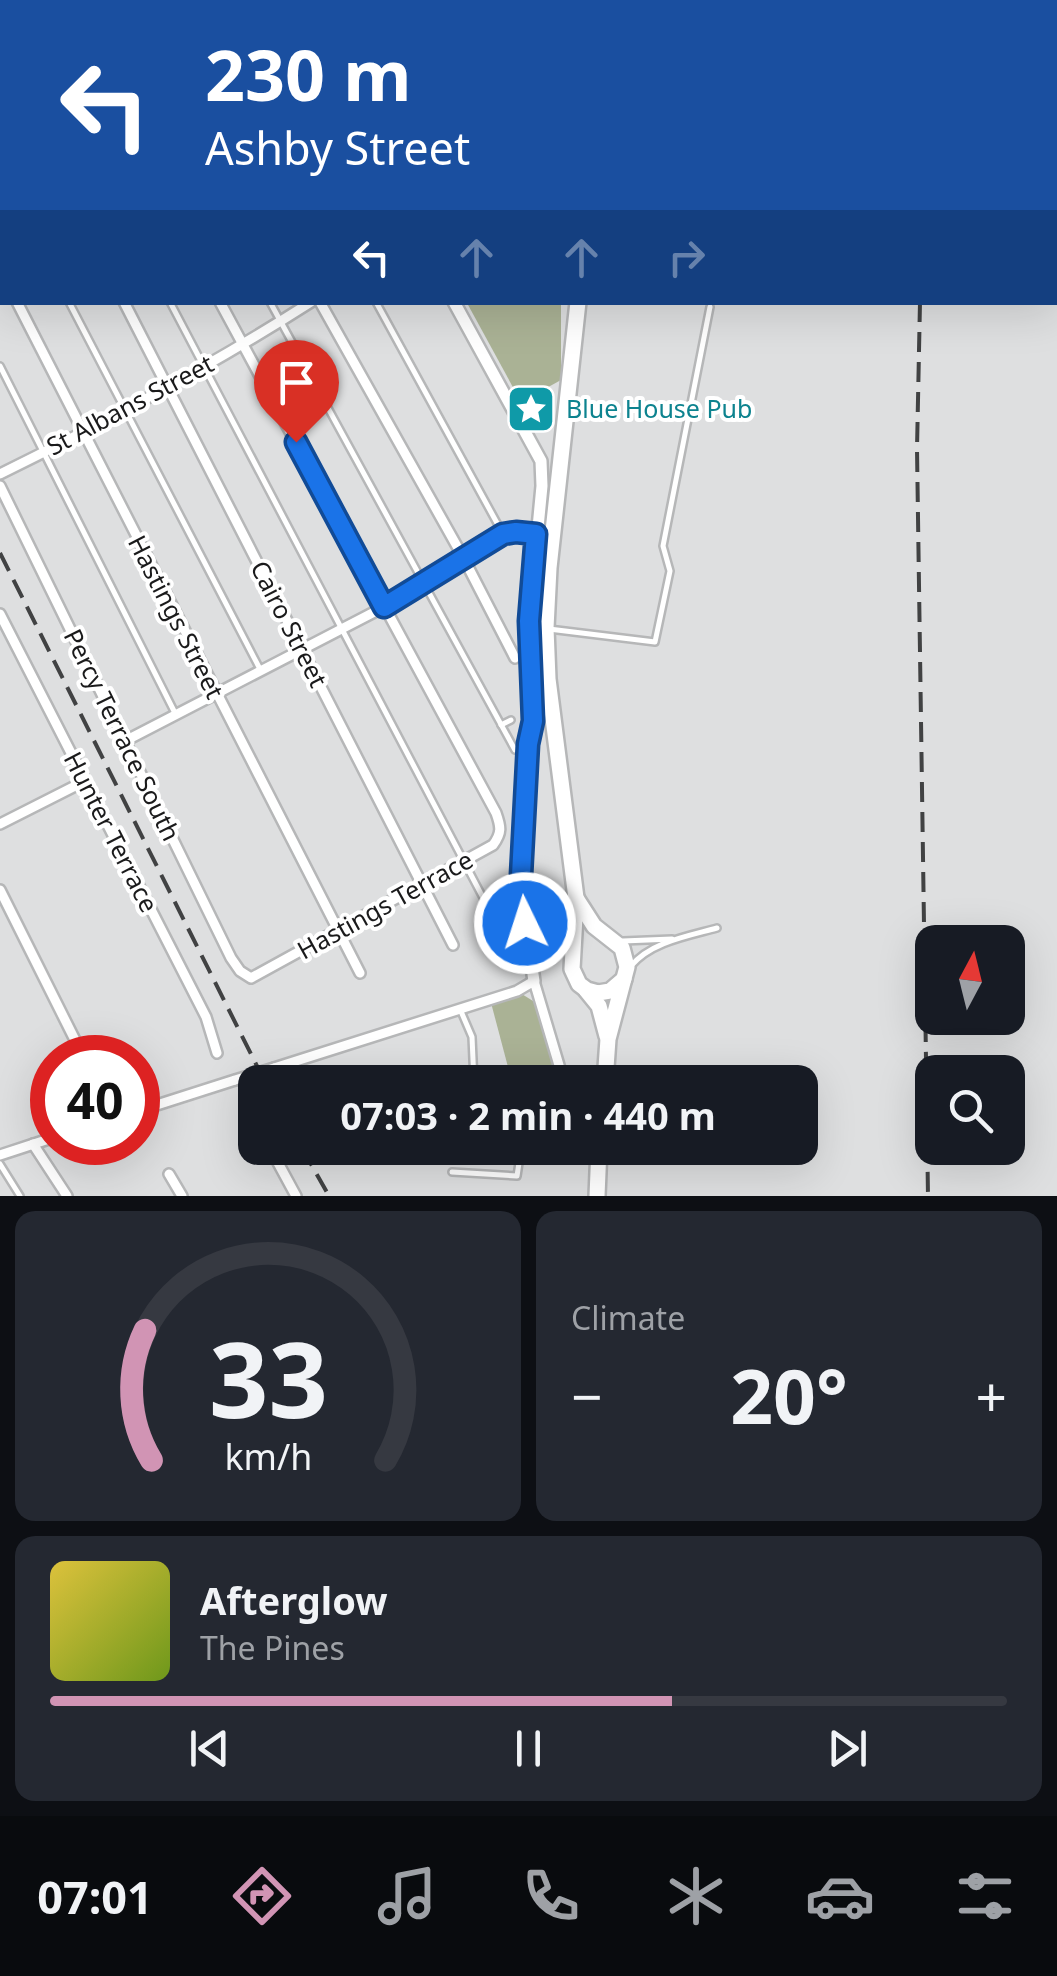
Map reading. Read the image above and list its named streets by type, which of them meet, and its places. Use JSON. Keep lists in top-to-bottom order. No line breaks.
{"streets":{"street":["St Albans Street","Hastings Street","Cairo Street","Percy Terrace South","Hunter Terrace","Hastings Terrace"]},"crossings":[["St Albans Street","Hastings Street"],["St Albans Street","Cairo Street"],["Hastings Street","Hastings Terrace"],["Cairo Street","Hastings Terrace"],["Percy Terrace South","Hastings Terrace"]],"places":{"place":["Blue House Pub"]},"north":"top","page":{"turn":["230 m","Ashby Street"],"limit":"40","trip":"07:03 · 2 min · 440 m","tile":"Climate","heat":["−","20°","+"],"song":["Afterglow","The Pines"],"tabs":"07:01","gauge":["33","km/h"]}}
